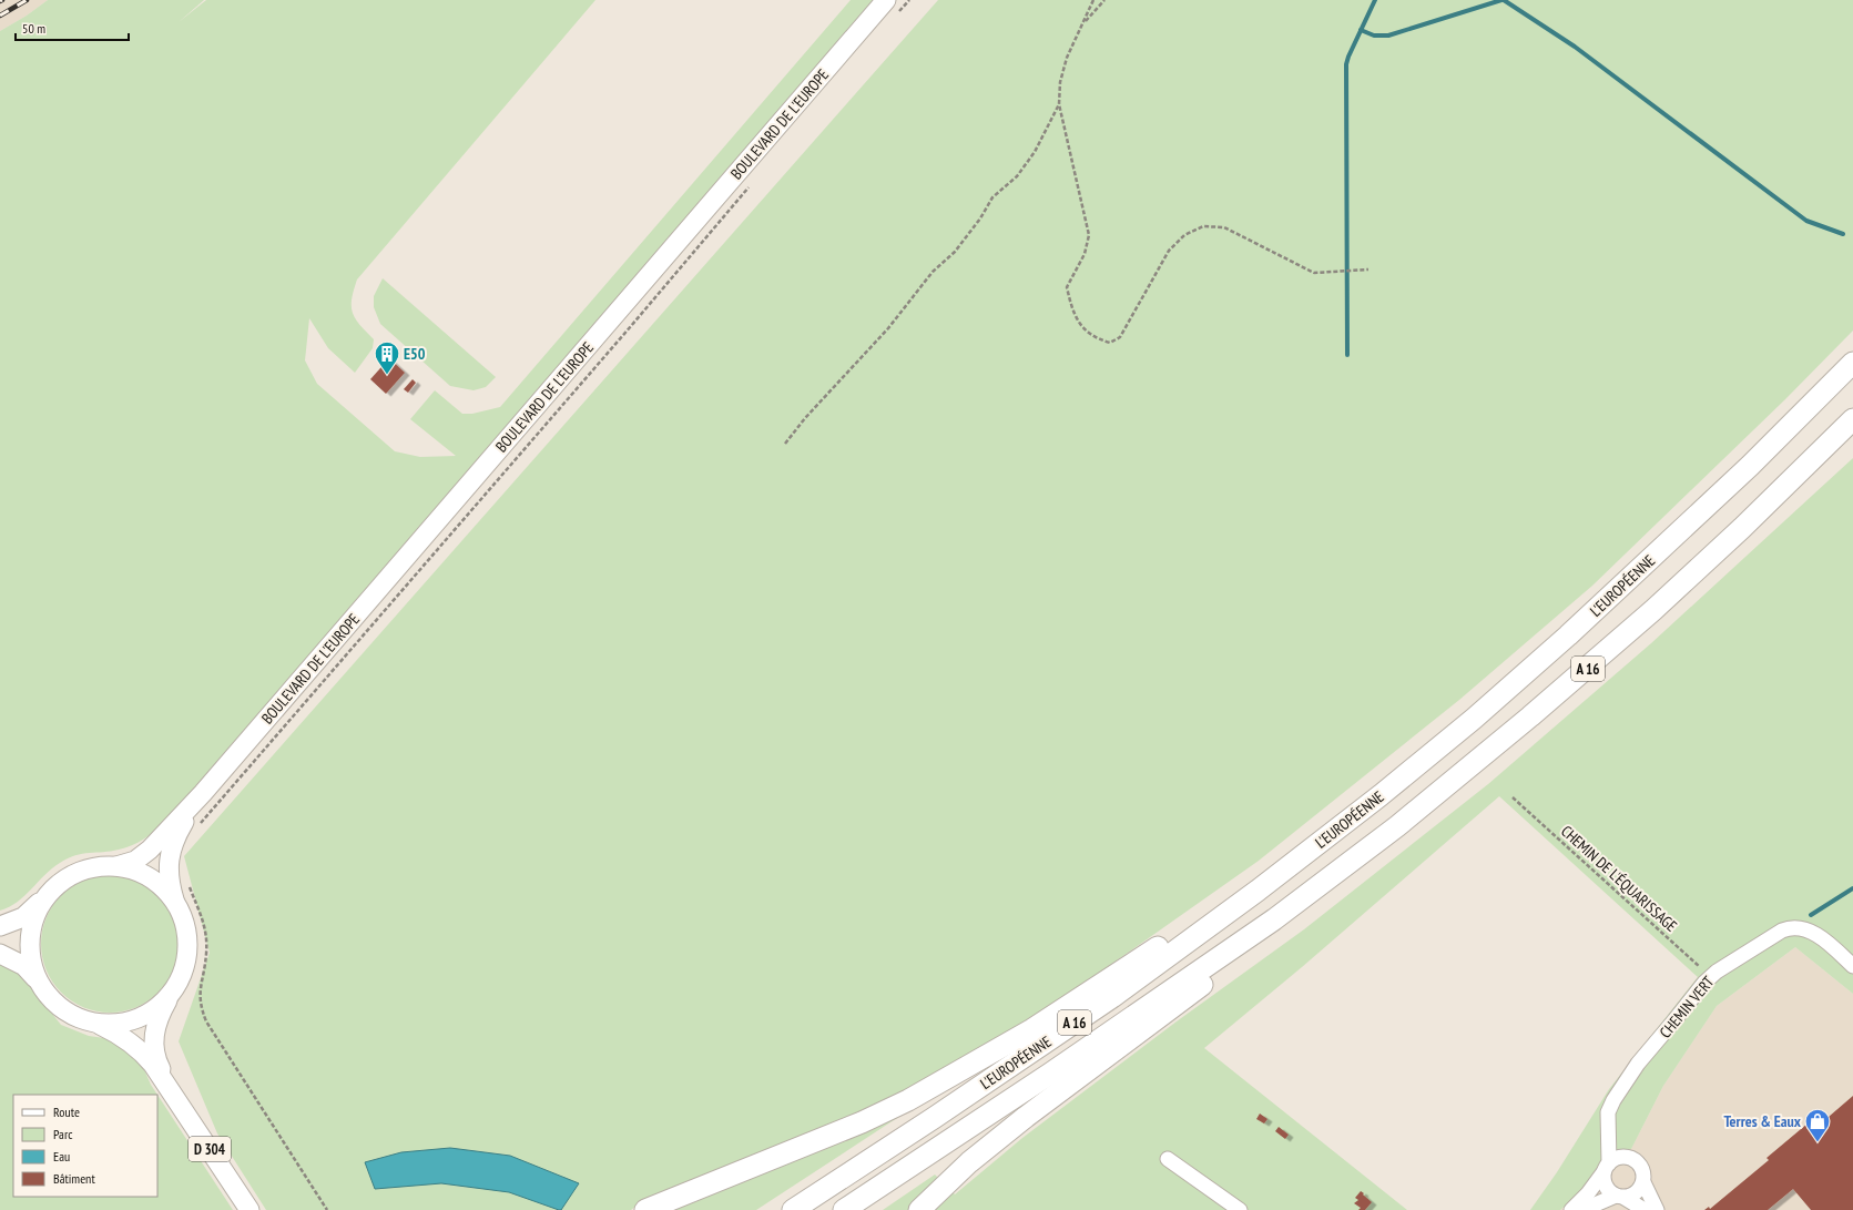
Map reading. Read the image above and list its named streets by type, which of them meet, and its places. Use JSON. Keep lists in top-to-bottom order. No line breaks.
{"streets":{"highway":["L'EUROPÉENNE","A 16"],"main road":["BOULEVARD DE L'EUROPE","D 304"],"street":["CHEMIN VERT"],"path":["CHEMIN DE L'ÉQUARISSAGE"]},"crossings":[["BOULEVARD DE L'EUROPE","D 304"],["CHEMIN DE L'ÉQUARISSAGE","CHEMIN VERT"]],"places":{"building":["E50"],"shop":["Terres & Eaux"]},"legend":["Route","Parc","Eau","Bâtiment"],"scale_bar":"50 m"}
